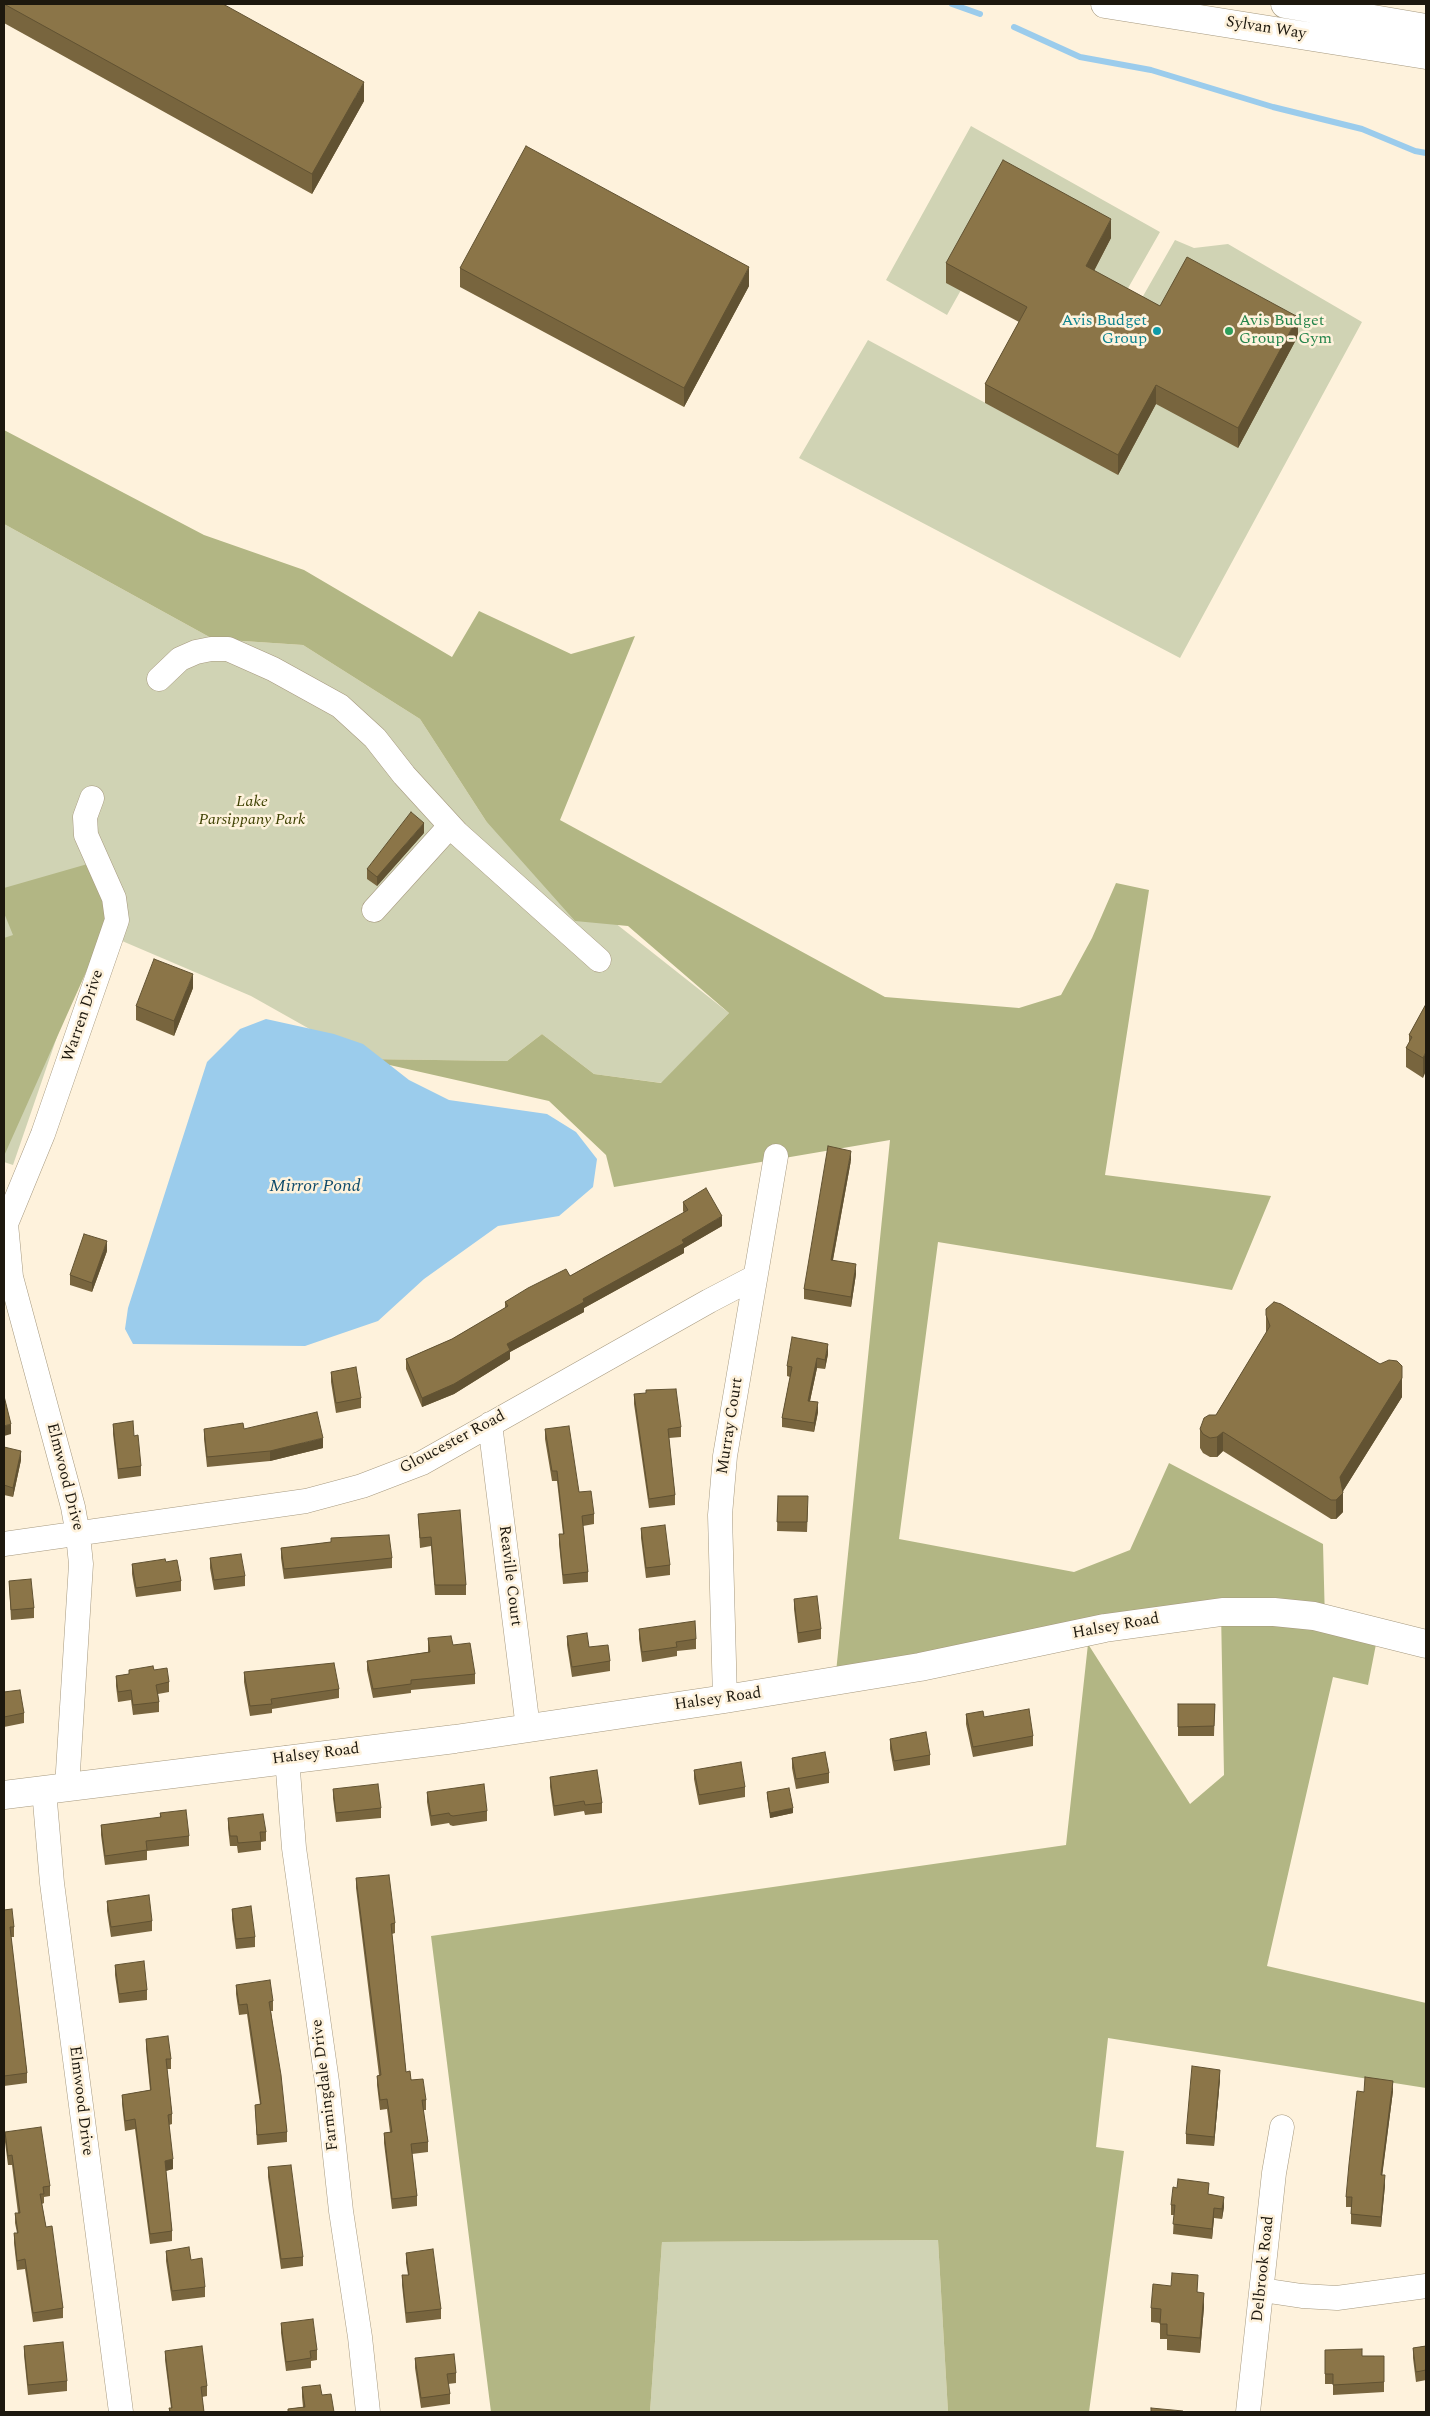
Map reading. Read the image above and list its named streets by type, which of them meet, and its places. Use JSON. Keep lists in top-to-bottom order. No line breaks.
{"streets":{"street":["Sylvan Way","Warren Drive","Murray Court","Gloucester Road","Elmwood Drive","Reaville Court","Halsey Road","Farmingdale Drive","Delbrook Road"]},"crossings":[["Warren Drive","Elmwood Drive"],["Murray Court","Gloucester Road"],["Murray Court","Halsey Road"],["Gloucester Road","Elmwood Drive"],["Gloucester Road","Reaville Court"],["Elmwood Drive","Halsey Road"],["Reaville Court","Halsey Road"],["Halsey Road","Farmingdale Drive"]],"water":["Mirror Pond"],"parks":["Lake Parsippany Park"],"places":["Avis Budget Group","Avis Budget Group - Gym"]}
